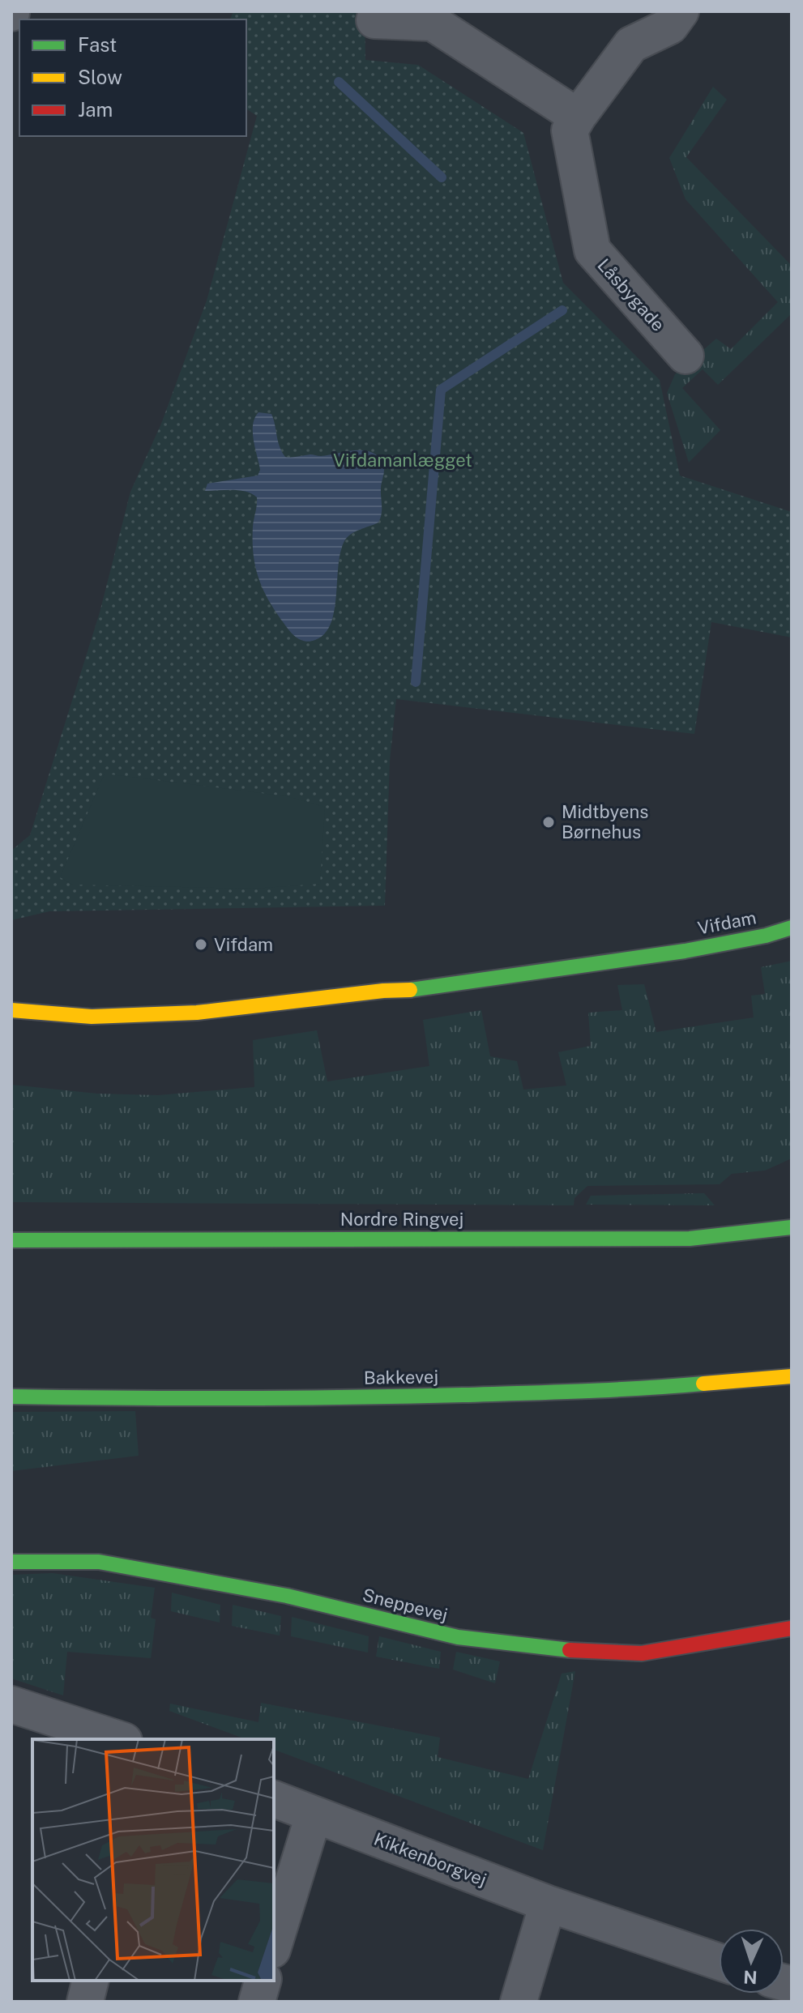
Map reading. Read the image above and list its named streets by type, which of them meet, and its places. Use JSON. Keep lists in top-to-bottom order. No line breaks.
{"streets":{"street":["Låsbygade","Vifdam","Nordre Ringvej","Bakkevej","Sneppevej","Kikkenborgvej"]},"parks":["Vifdamanlægget"],"places":["Midtbyens Børnehus","Vifdam"],"legend":["Fast","Slow","Jam"],"north":"bottom"}
